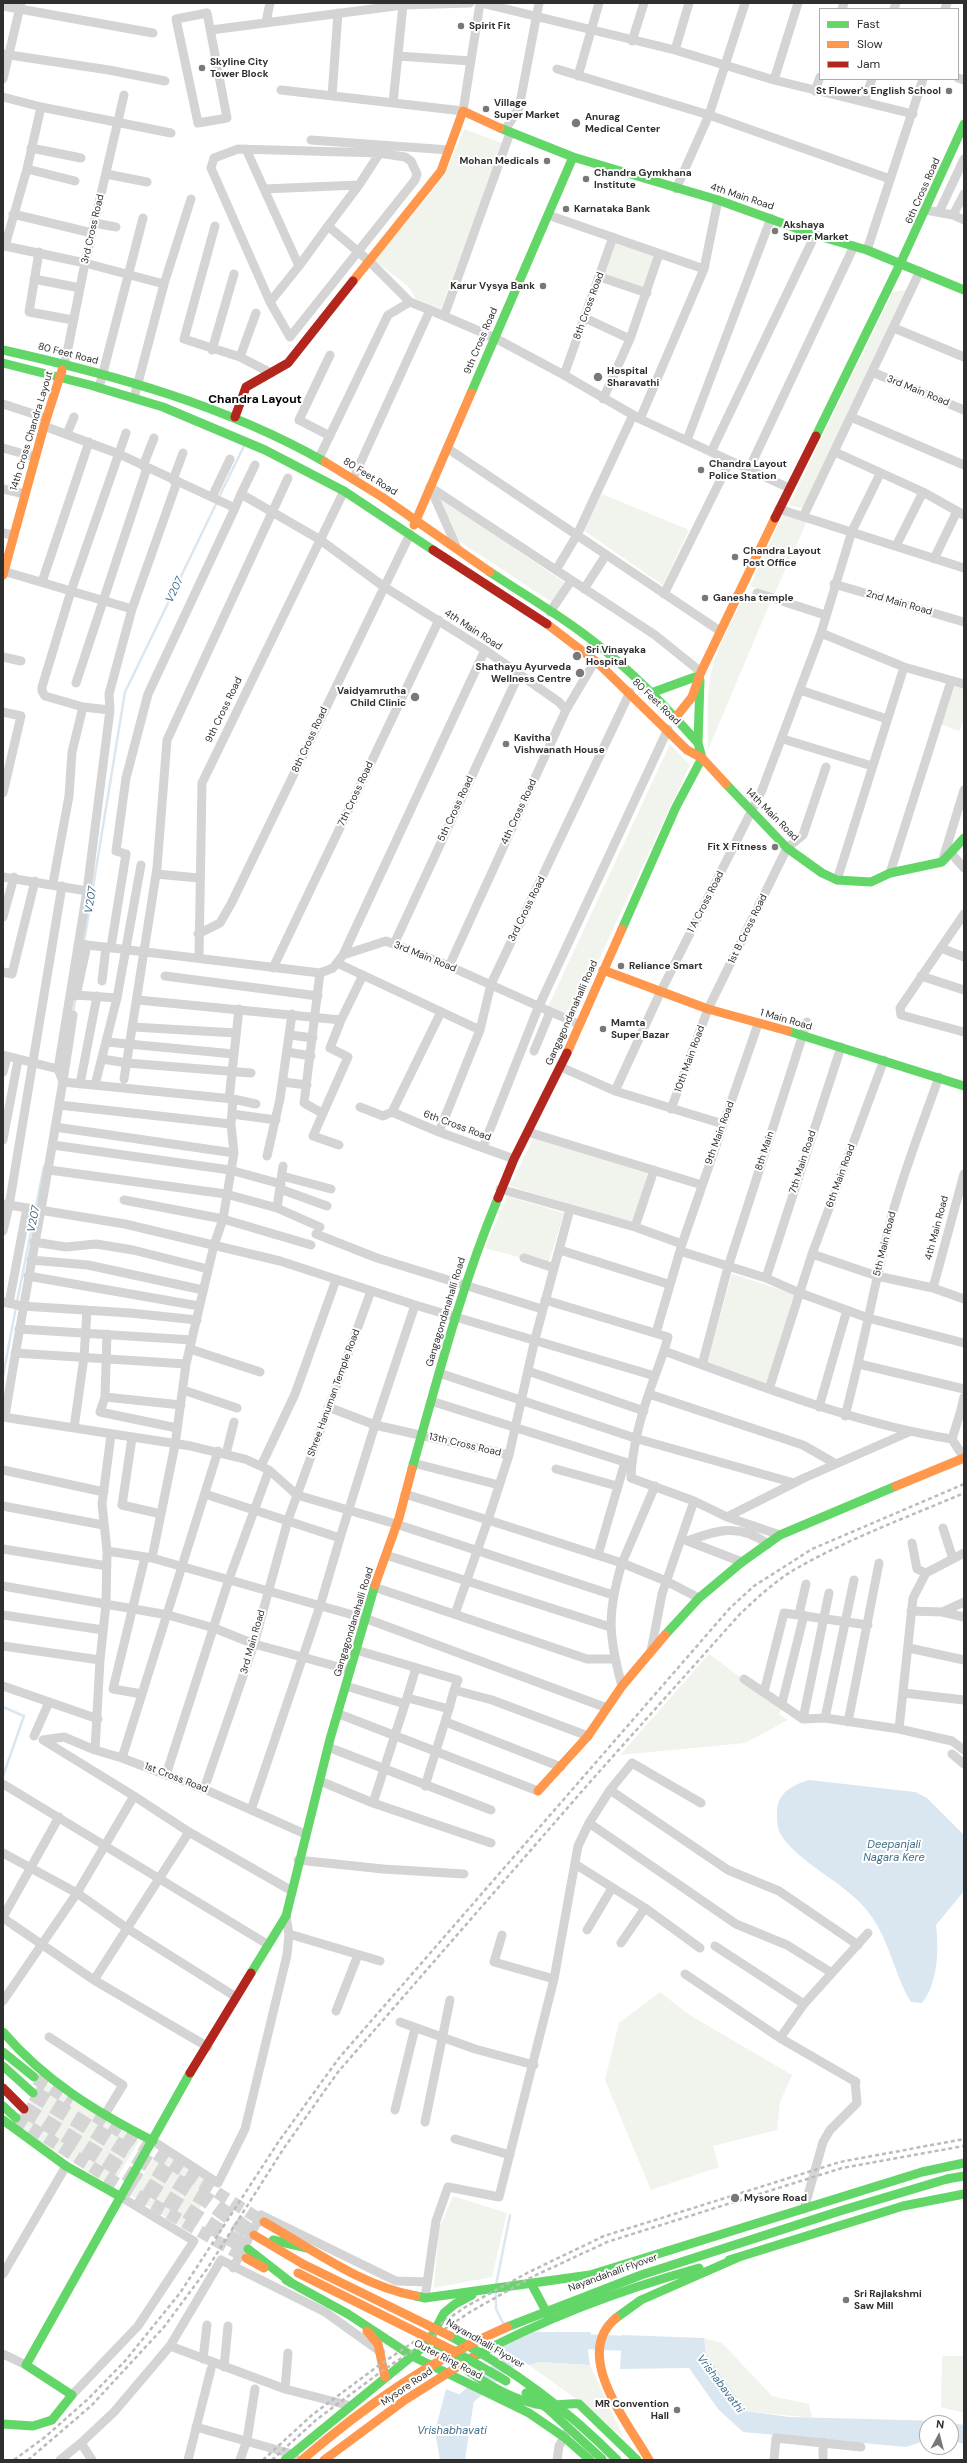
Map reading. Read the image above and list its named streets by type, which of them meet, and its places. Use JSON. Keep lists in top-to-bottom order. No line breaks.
{"streets":{"main road":["6th Cross Road","4th Main Road","9th Cross Road","80 Feet Road","14th Cross Chandra Layout","14th Main Road","Gangagondanahalli Road","1 Main Road","Nayandahalli Flyover","Nayandhalli Flyover","Outer Ring Road","Mysore Road"],"street":["3rd Cross Road","8th Cross Road","3rd Main Road","2nd Main Road","7th Cross Road","5th Cross Road","4th Cross Road","1 A Cross Road","1st B Cross Road","10th Main Road","9th Main Road","8th Main","7th Main Road","6th Main Road","5th Main Road","Shree Hanuman Temple Road","13th Cross Road","1st Cross Road"]},"crossings":[["6th Cross Road","4th Main Road"],["6th Cross Road","3rd Cross Road"],["6th Cross Road","80 Feet Road"],["6th Cross Road","Gangagondanahalli Road"],["4th Main Road","8th Cross Road"],["4th Main Road","9th Cross Road"],["4th Main Road","7th Cross Road"],["4th Main Road","5th Cross Road"],["4th Main Road","4th Cross Road"],["3rd Cross Road","80 Feet Road"],["3rd Cross Road","3rd Main Road"],["3rd Cross Road","14th Cross Chandra Layout"],["8th Cross Road","9th Cross Road"],["8th Cross Road","80 Feet Road"],["9th Cross Road","80 Feet Road"],["80 Feet Road","14th Cross Chandra Layout"],["80 Feet Road","4th Cross Road"],["80 Feet Road","14th Main Road"],["80 Feet Road","Gangagondanahalli Road"],["3rd Main Road","5th Cross Road"],["3rd Main Road","4th Cross Road"],["3rd Main Road","Gangagondanahalli Road"],["3rd Main Road","Shree Hanuman Temple Road"],["3rd Main Road","1st Cross Road"],["2nd Main Road","1 A Cross Road"],["14th Main Road","1 A Cross Road"],["14th Main Road","1st B Cross Road"],["14th Main Road","Gangagondanahalli Road"],["1 A Cross Road","1 Main Road"],["1st B Cross Road","1 Main Road"],["1st B Cross Road","10th Main Road"],["Gangagondanahalli Road","1 Main Road"],["Gangagondanahalli Road","13th Cross Road"],["Gangagondanahalli Road","1st Cross Road"],["1 Main Road","10th Main Road"],["1 Main Road","9th Main Road"],["1 Main Road","8th Main"],["1 Main Road","7th Main Road"],["1 Main Road","6th Main Road"],["1 Main Road","5th Main Road"],["Nayandhalli Flyover","Outer Ring Road"],["Outer Ring Road","Mysore Road"]],"districts":["Chandra Layout"],"water":["V207","Deepanjali Nagara Kere","Vrishabavathi","Vrishabhavati"],"places":["Spirit Fit","Skyline City Tower Block","St Flower's English School","Village Super Market","Anurag Medical Center","Mohan Medicals","Chandra Gymkhana Institute","Karnataka Bank","Akshaya Super Market","Karur Vysya Bank","Hospital Sharavathi","Chandra Layout Police Station","Chandra Layout Post Office","Ganesha temple","Sri Vinayaka Hospital","Shathayu Ayurveda Wellness Centre","Vaidyamrutha Child Clinic","Kavitha Vishwanath House","Fit X Fitness","Reliance Smart","Mamta Super Bazar","Mysore Road","Sri Rajlakshmi Saw Mill","MR Convention Hall"],"legend":["Fast","Slow","Jam"],"north":"top"}
